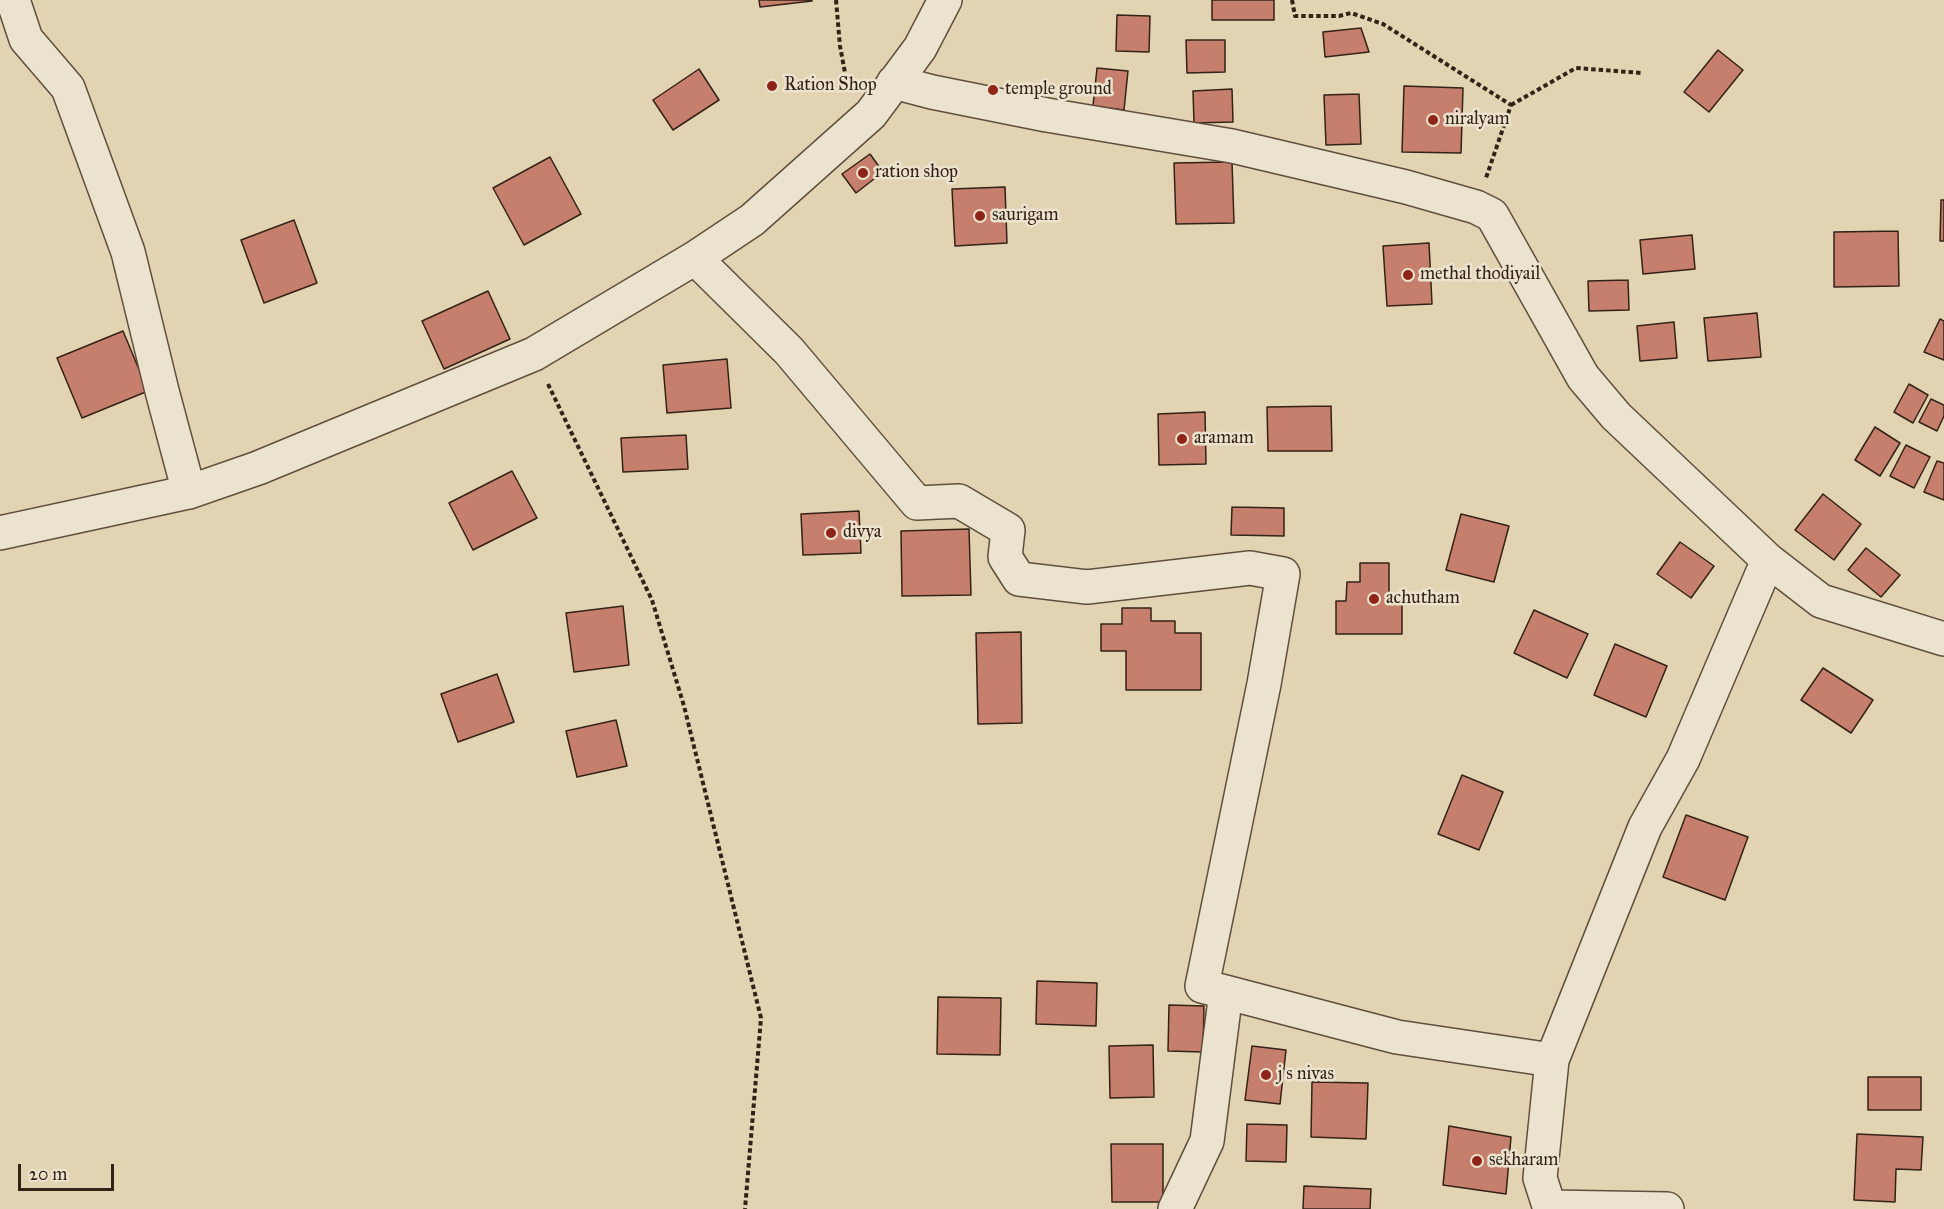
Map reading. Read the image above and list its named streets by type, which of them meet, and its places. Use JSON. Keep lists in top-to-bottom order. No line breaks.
{"places":["Ration Shop","temple ground","niralyam","ration shop","saurigam","methal thodiyail","aramam","divya","achutham","j s nivas","sekharam"],"scale_bar":"20 m"}
